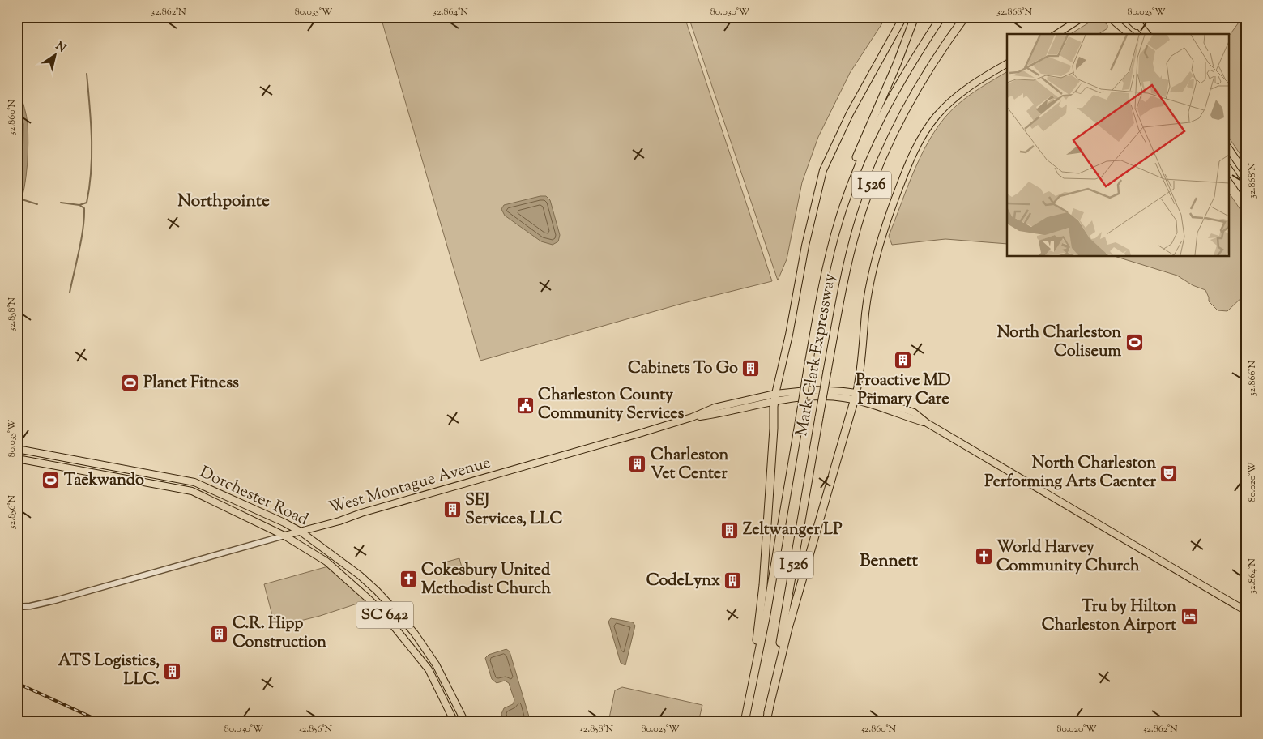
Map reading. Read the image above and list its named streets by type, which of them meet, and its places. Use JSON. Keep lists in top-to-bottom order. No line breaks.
{"streets":{"highway":["I 526","Mark Clark Expressway"],"main road":["West Montague Avenue","Dorchester Road","SC 642"]},"crossings":[["West Montague Avenue","Dorchester Road"]],"districts":["Northpointe","Bennett"],"places":{"sports":["North Charleston Coliseum","Planet Fitness","Taekwando"],"building":["Proactive MD Primary Care","Cabinets To Go","Charleston Vet Center","SEJ Services, LLC","Zeltwanger LP","CodeLynx","C.R. Hipp Construction","ATS Logistics, LLC."],"public building":["Charleston County Community Services"],"theatre":["North Charleston Performing Arts Caenter"],"church":["World Harvey Community Church","Cokesbury United Methodist Church"],"hotel":["Tru by Hilton Charleston Airport"]},"north":"top right","coordinates":["32.862°N","80.035°W","32.864°N","80.030°W","32.868°N","80.025°W","32.860°N","32.858°N","32.866°N","80.020°W","32.856°N"]}
